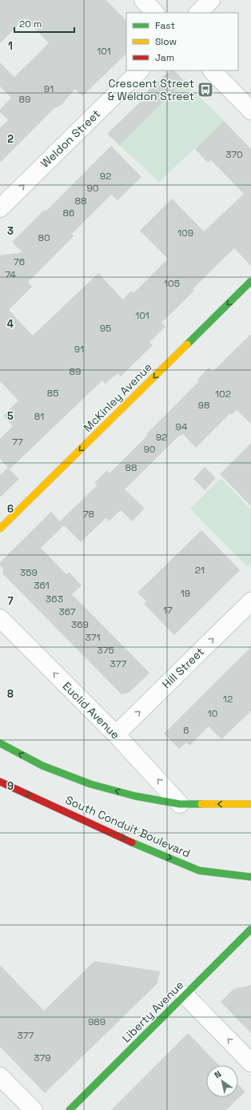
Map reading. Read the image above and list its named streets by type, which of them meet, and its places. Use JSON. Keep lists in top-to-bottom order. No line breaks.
{"streets":{"street":["Weldon Street","McKinley Avenue","Hill Street","Euclid Avenue","South Conduit Boulevard","Liberty Avenue"]},"crossings":[["Hill Street","Euclid Avenue"]],"one_way":["Weldon Street","McKinley Avenue","Hill Street","Euclid Avenue"],"places":{"bus stop":["Crescent Street & Weldon Street"]},"house_numbers":["101","91","89","370","92","90","88","86","109","80","76","74","105","101","95","91","89","85","102","98","81","94","92","77","90","88","78","21","359","361","19","363","17","367","369","371","375","377","12","10","6","989","377","379"],"legend":["Fast","Slow","Jam"],"scale_bar":"20 m","north":"top left","grid":{"rows":["1","2","3","4","5","6","7","8","9"]}}
